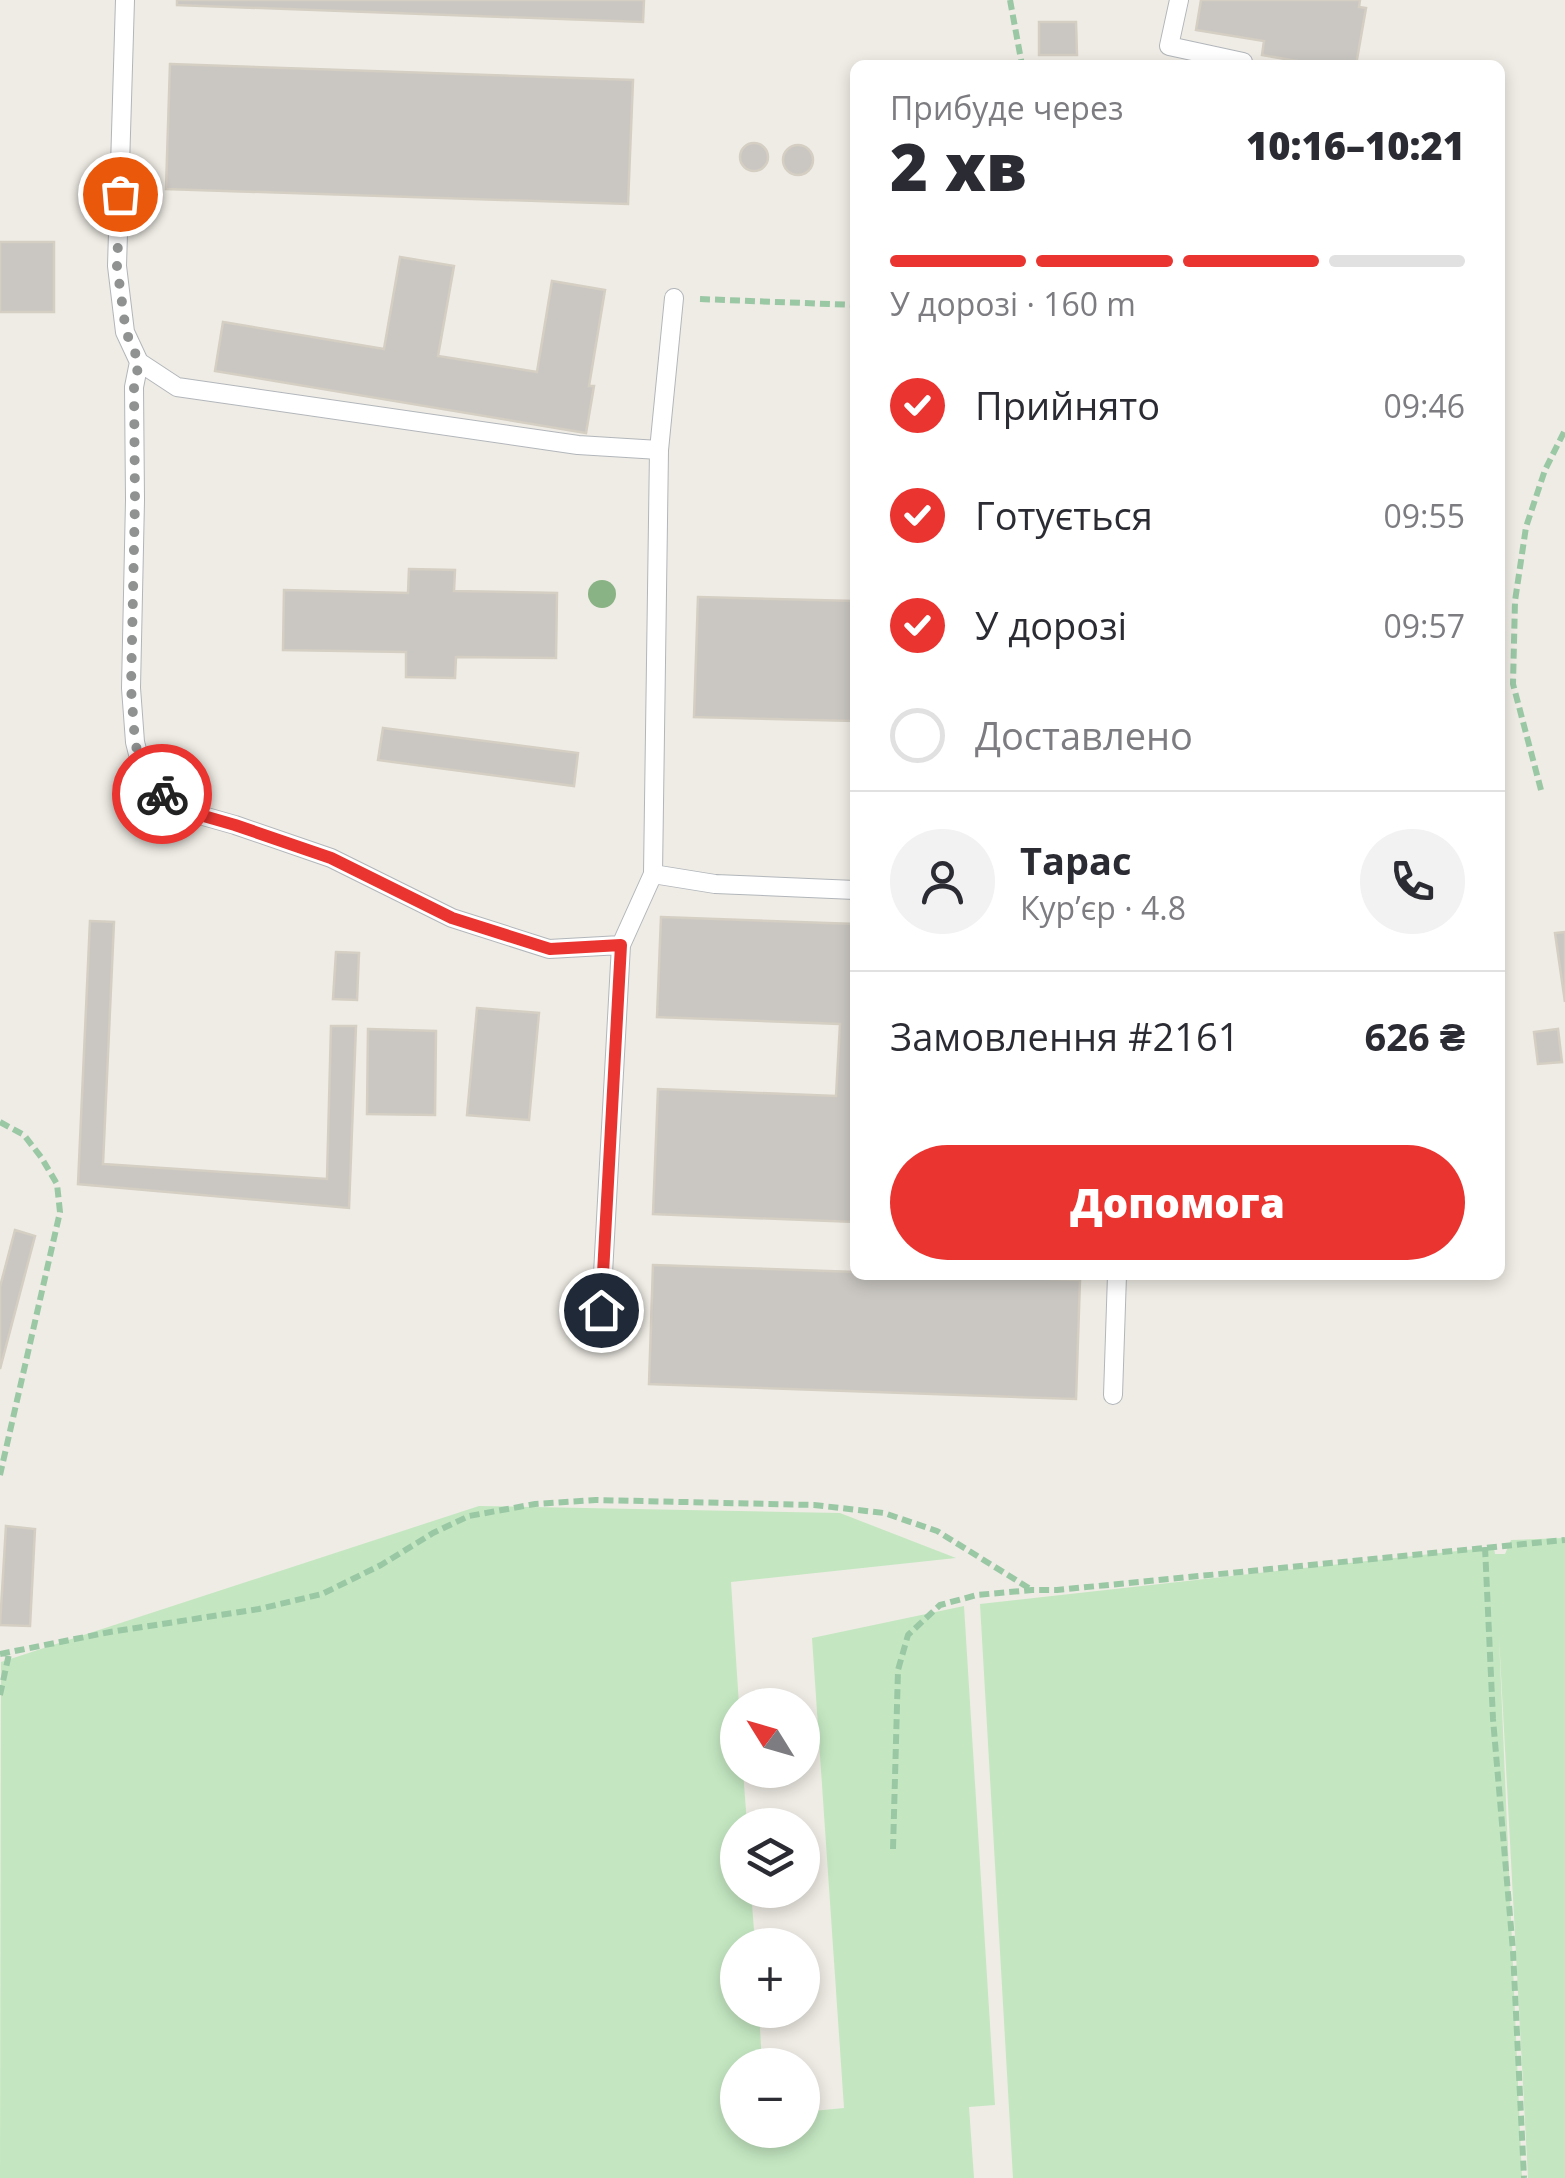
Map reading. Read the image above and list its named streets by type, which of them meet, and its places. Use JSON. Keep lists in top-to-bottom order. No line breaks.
{"north":"top left","page":{"heading":["2 хв","Прибуде через","10:16–10:21"],"panel":["Тарас","Кур’єр · 4.8","Замовлення #2161","626 ₴"],"bar":"У дорозі · 160 m","list":[["Прийнято","09:46"],["Готується","09:55"],["У дорозі","09:57"],"Доставлено"],"buttons":"Допомога","map_buttons":["+","−"]}}
